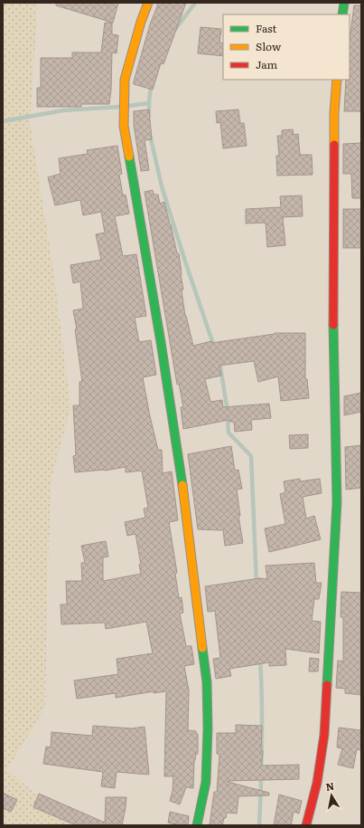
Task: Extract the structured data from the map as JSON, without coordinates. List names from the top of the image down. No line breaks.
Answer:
{"legend":["Fast","Slow","Jam"],"north":"top"}
